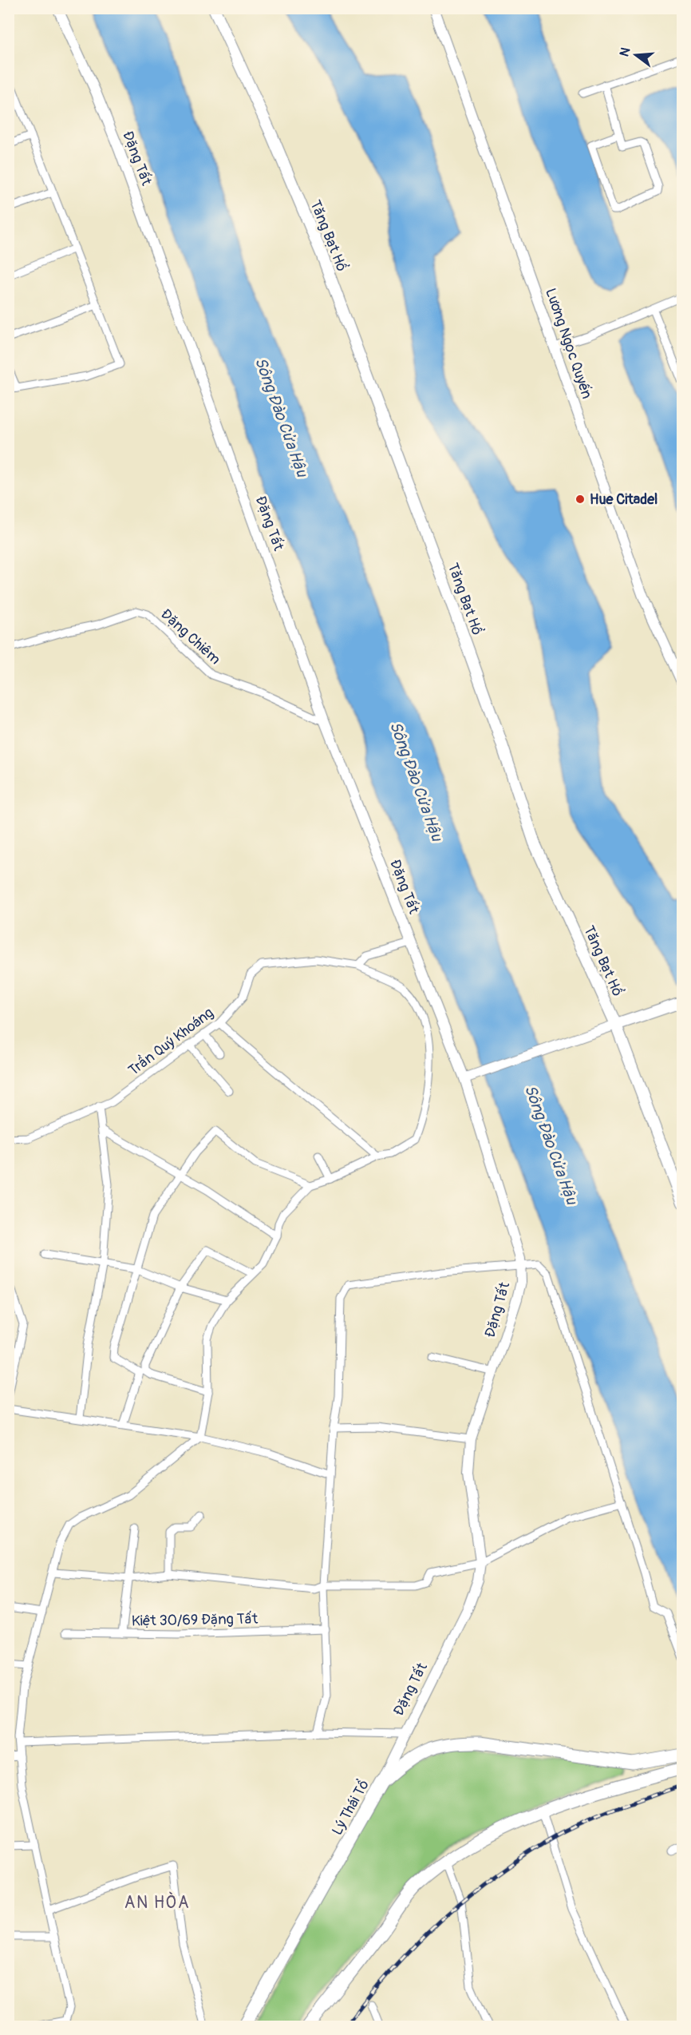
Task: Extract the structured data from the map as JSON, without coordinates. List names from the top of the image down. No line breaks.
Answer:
{"streets":{"main road":["Tăng Bạt Hổ","Lý Thái Tổ"],"street":["Đặng Tất","Lương Ngọc Quyến","Đặng Chiêm","Trần Quý Khoáng","Kiệt 30/69 Đặng Tất"]},"crossings":[["Đặng Tất","Đặng Chiêm"],["Đặng Tất","Lý Thái Tổ"]],"districts":["AN HÒA"],"water":["Sông Đào Cửa Hậu"],"places":["Hue Citadel"],"north":"left"}
